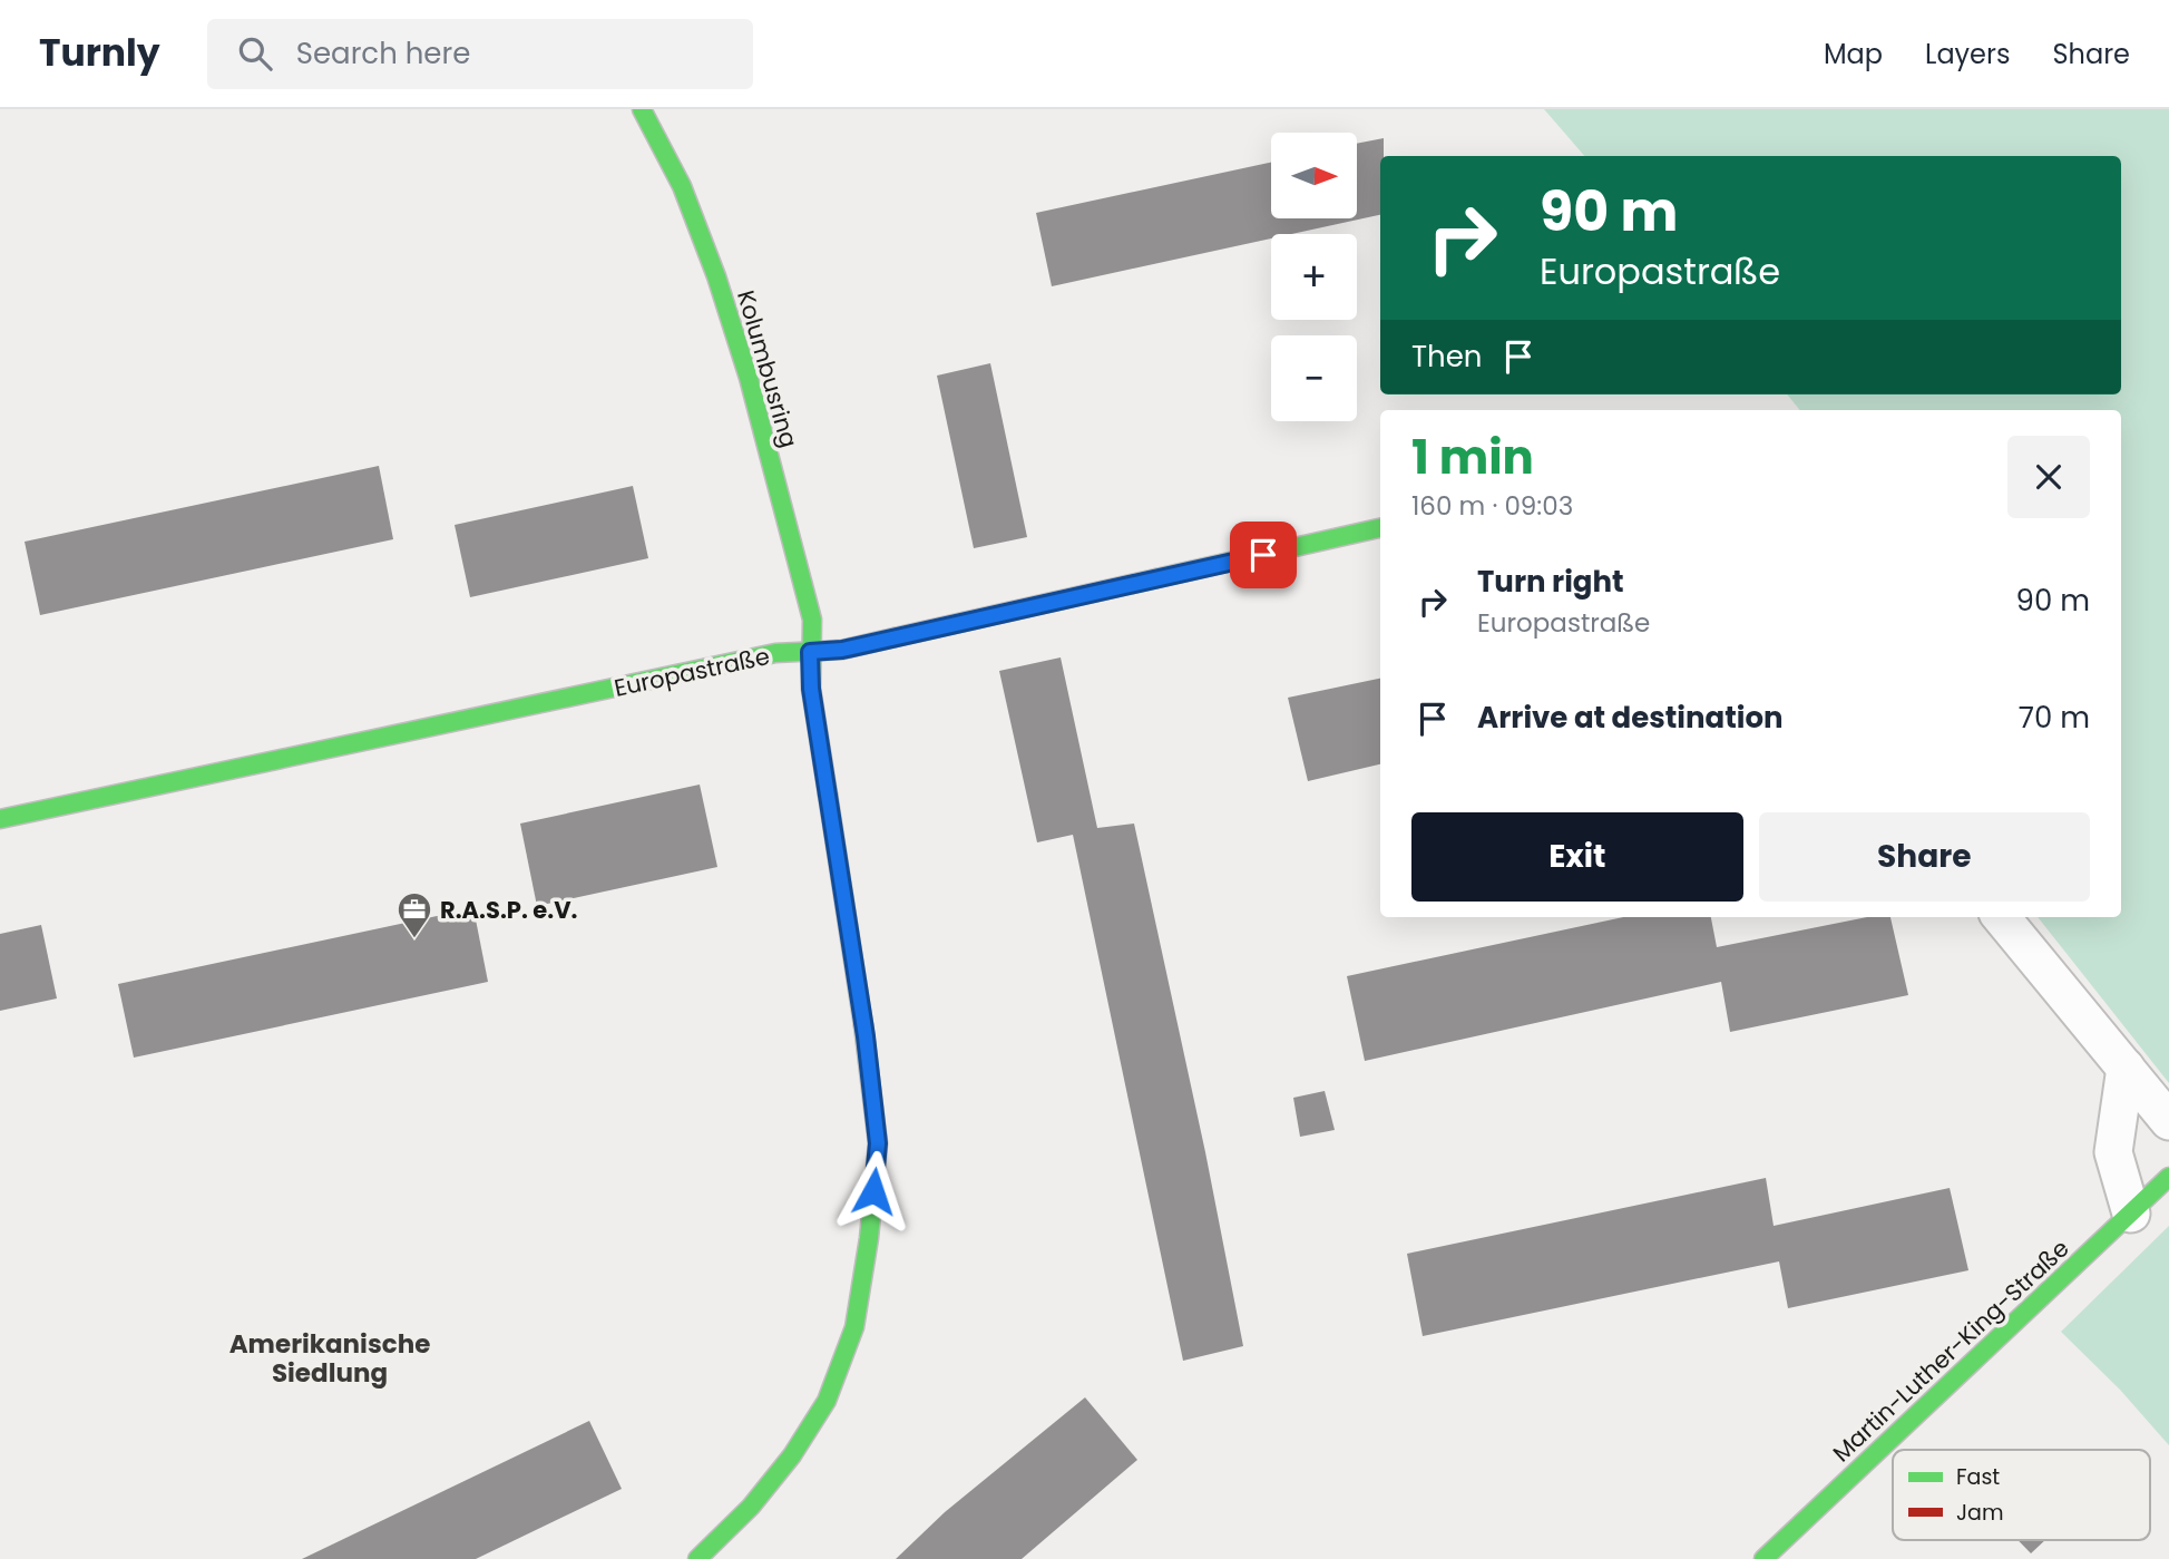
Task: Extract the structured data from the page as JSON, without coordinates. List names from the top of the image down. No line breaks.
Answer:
{"streets":{"street":["Kolumbusring","Europastraße","Martin-Luther-King-Straße"]},"crossings":[["Kolumbusring","Europastraße"]],"districts":["Amerikanische Siedlung"],"places":{"office":["R.A.S.P. e.V."]},"legend":["Fast","Jam"],"north":"right","page":{"header":"Turnly","search":"Search here","nav":["Map","Layers","Share"],"map_buttons":["+","−"],"turn":["90 m","Europastraße"],"then":"Then","heading":["1 min","160 m · 09:03"],"list":[{"name":"Turn right","note":"Europastraße","value":"90 m"},{"name":"Arrive at destination","value":"70 m"}],"buttons":["Exit","Share"]}}
